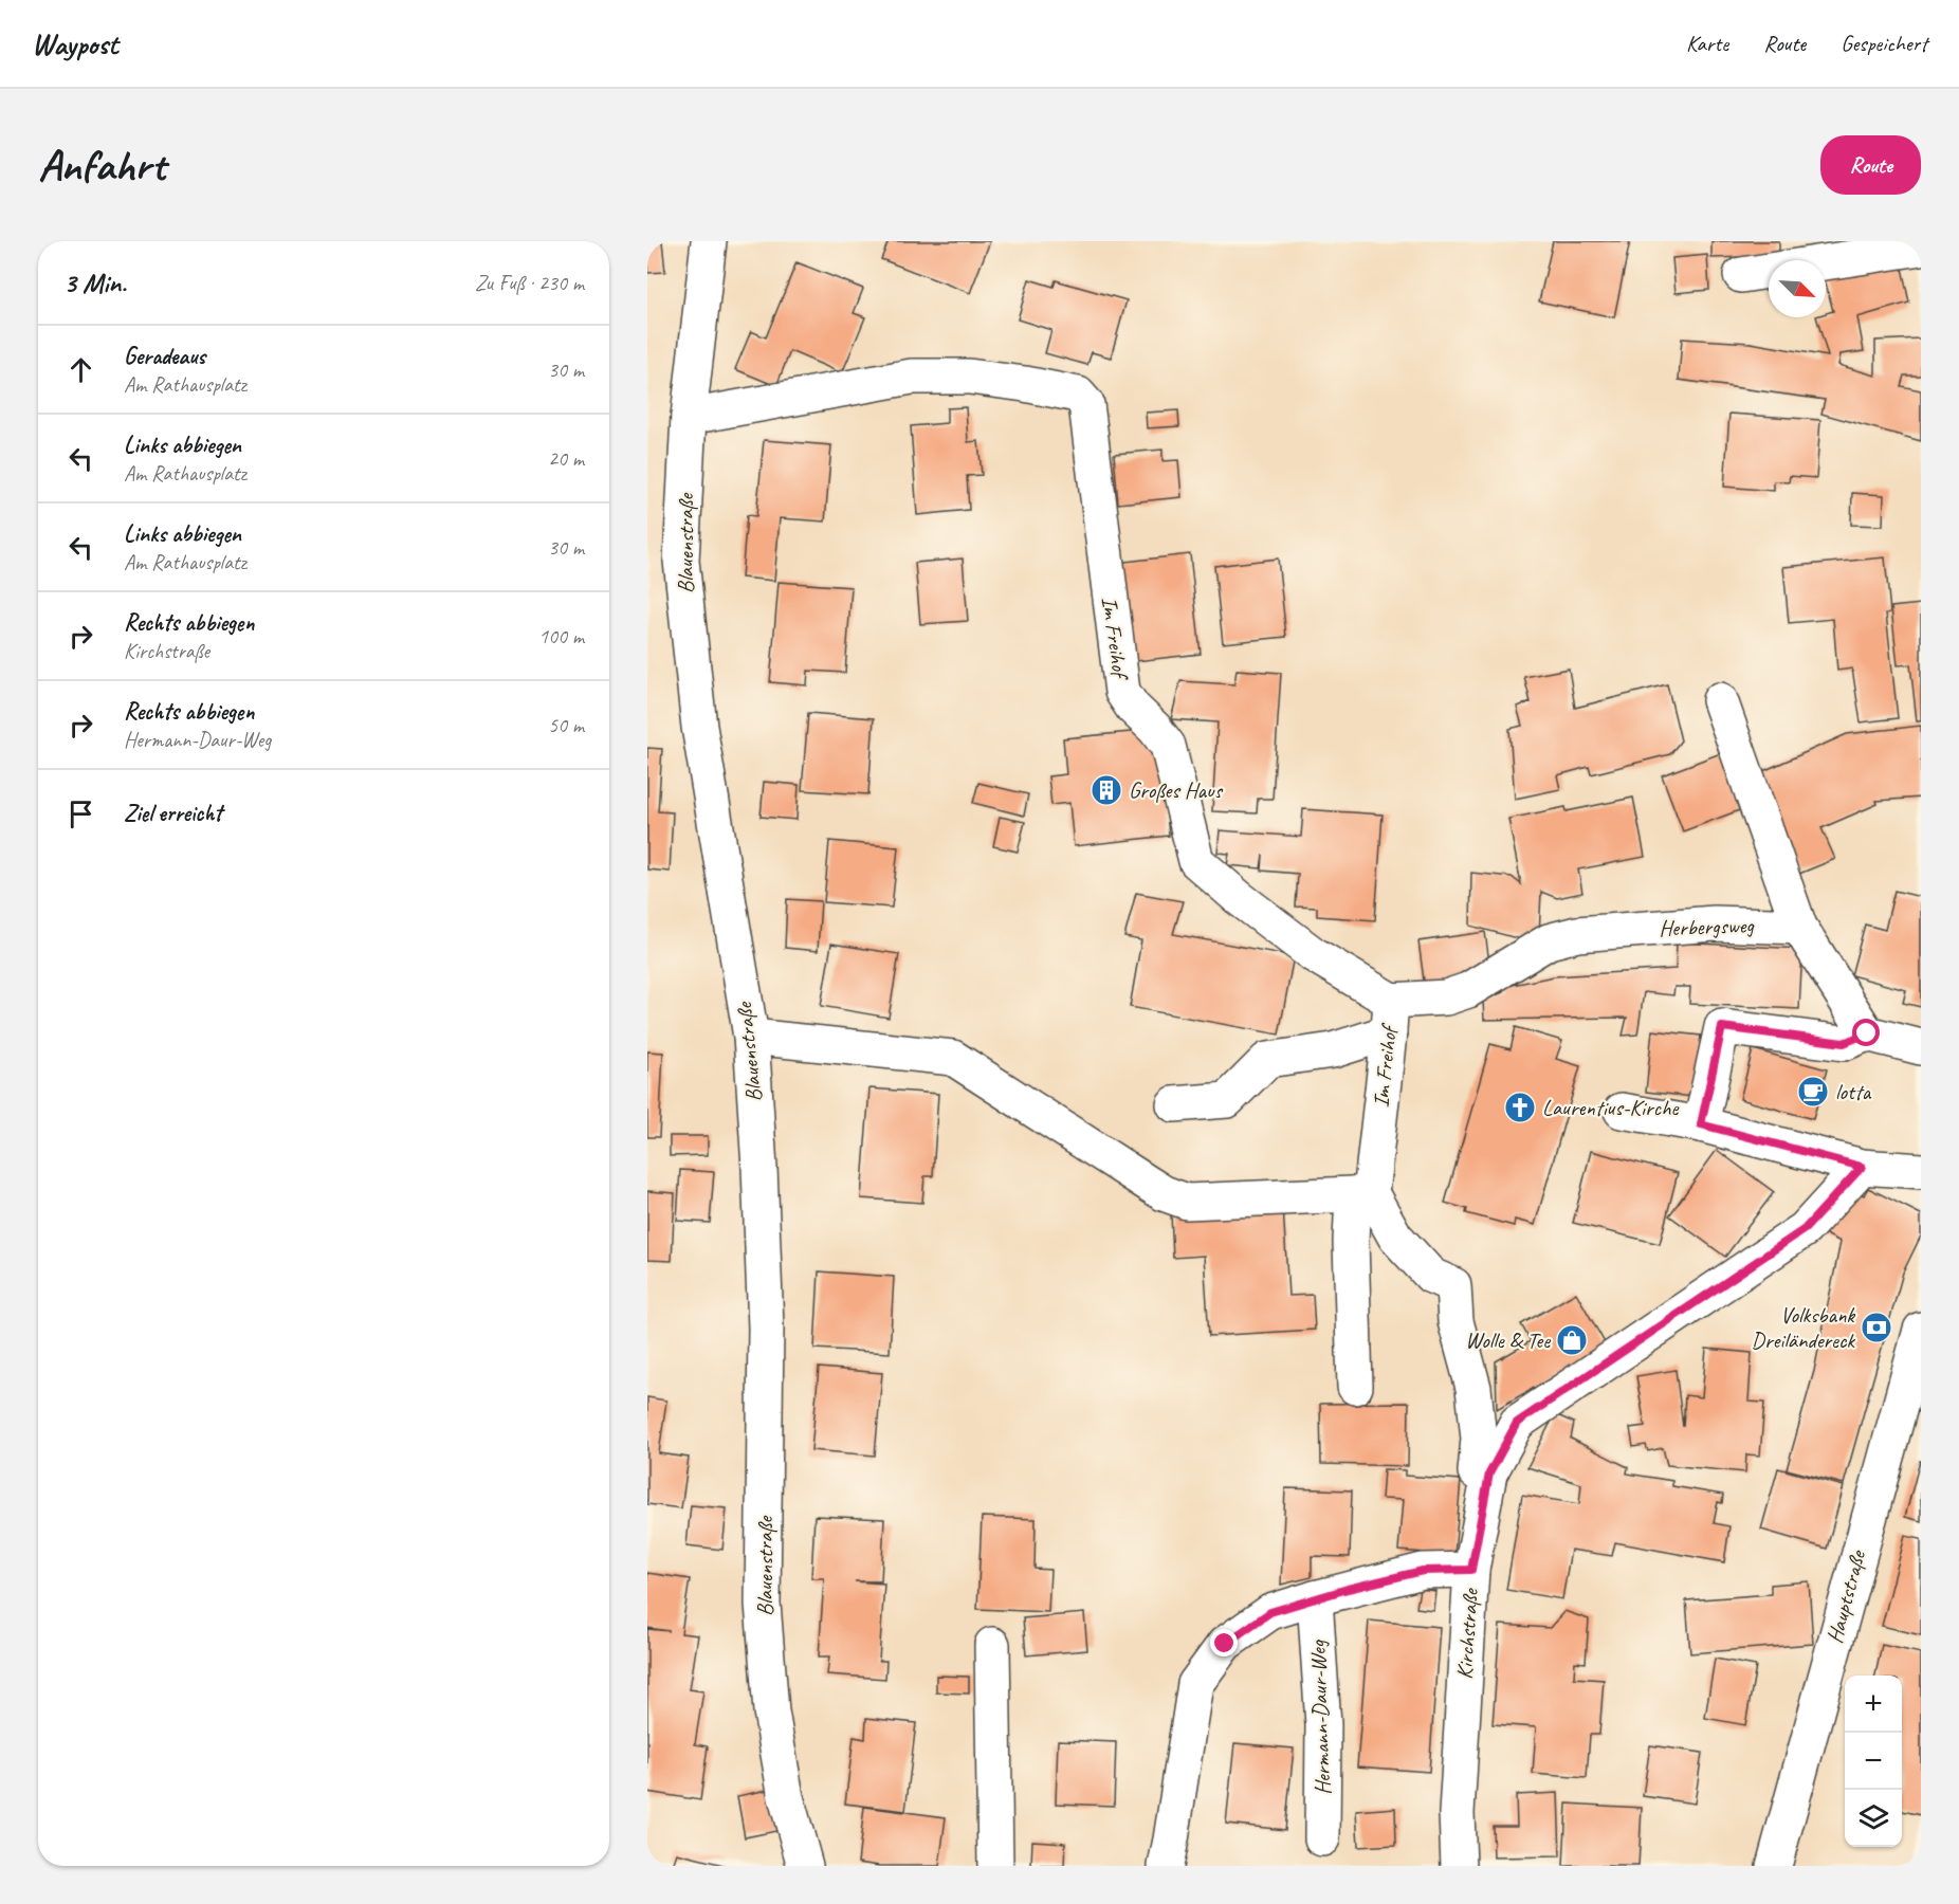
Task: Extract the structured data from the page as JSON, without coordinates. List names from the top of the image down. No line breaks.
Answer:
{"streets":{"street":["Blauenstraße","Im Freihof","Herbergsweg","Hauptstraße","Kirchstraße","Hermann-Daur-Weg"]},"crossings":[["Blauenstraße","Im Freihof"],["Im Freihof","Herbergsweg"]],"places":{"building":["Großes Haus"],"cafe":["lotta"],"church":["Laurentius-Kirche"],"bank":["Volksbank Dreiländereck"],"shop":["Wolle & Tee"]},"north":"bottom right","page":{"header":"Waypost","nav":["Karte","Route","Gespeichert"],"buttons":"Route","title":"Anfahrt","heading":["3 Min.","Zu Fuß · 230 m"],"list":[["Geradeaus","Am Rathausplatz","30 m"],["Links abbiegen","Am Rathausplatz","20 m"],["Links abbiegen","Am Rathausplatz","30 m"],["Rechts abbiegen","Kirchstraße","100 m"],["Rechts abbiegen","Hermann-Daur-Weg","50 m"],"Ziel erreicht"],"map_buttons":["+","−"]}}
